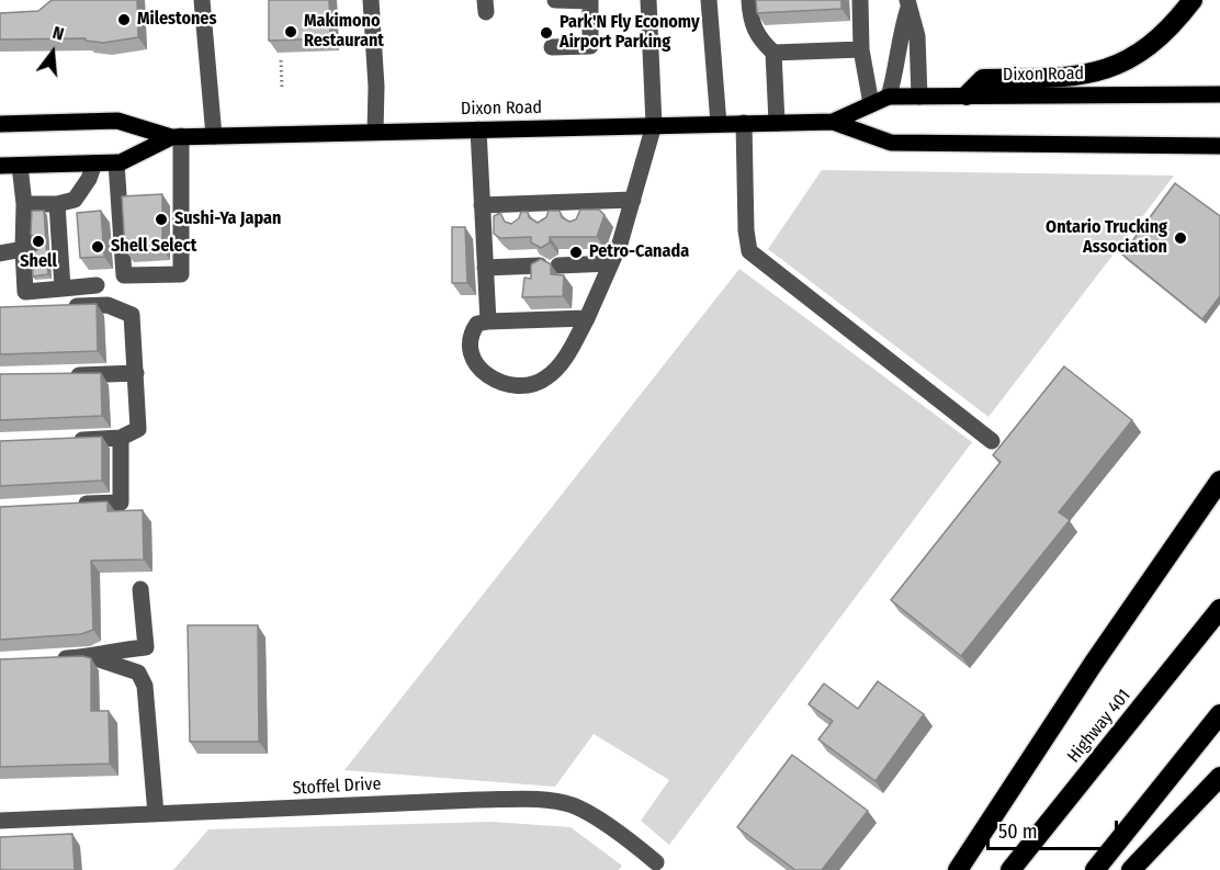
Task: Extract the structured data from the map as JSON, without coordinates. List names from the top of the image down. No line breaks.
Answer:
{"streets":{"highway":["Highway 401"],"main road":["Dixon Road"],"street":["Stoffel Drive"]},"places":["Milestones","Makimono Restaurant","Park'N Fly Economy Airport Parking","Sushi-Ya Japan","Ontario Trucking Association","Shell","Shell Select","Petro-Canada"],"scale_bar":"50 m","north":"top"}
